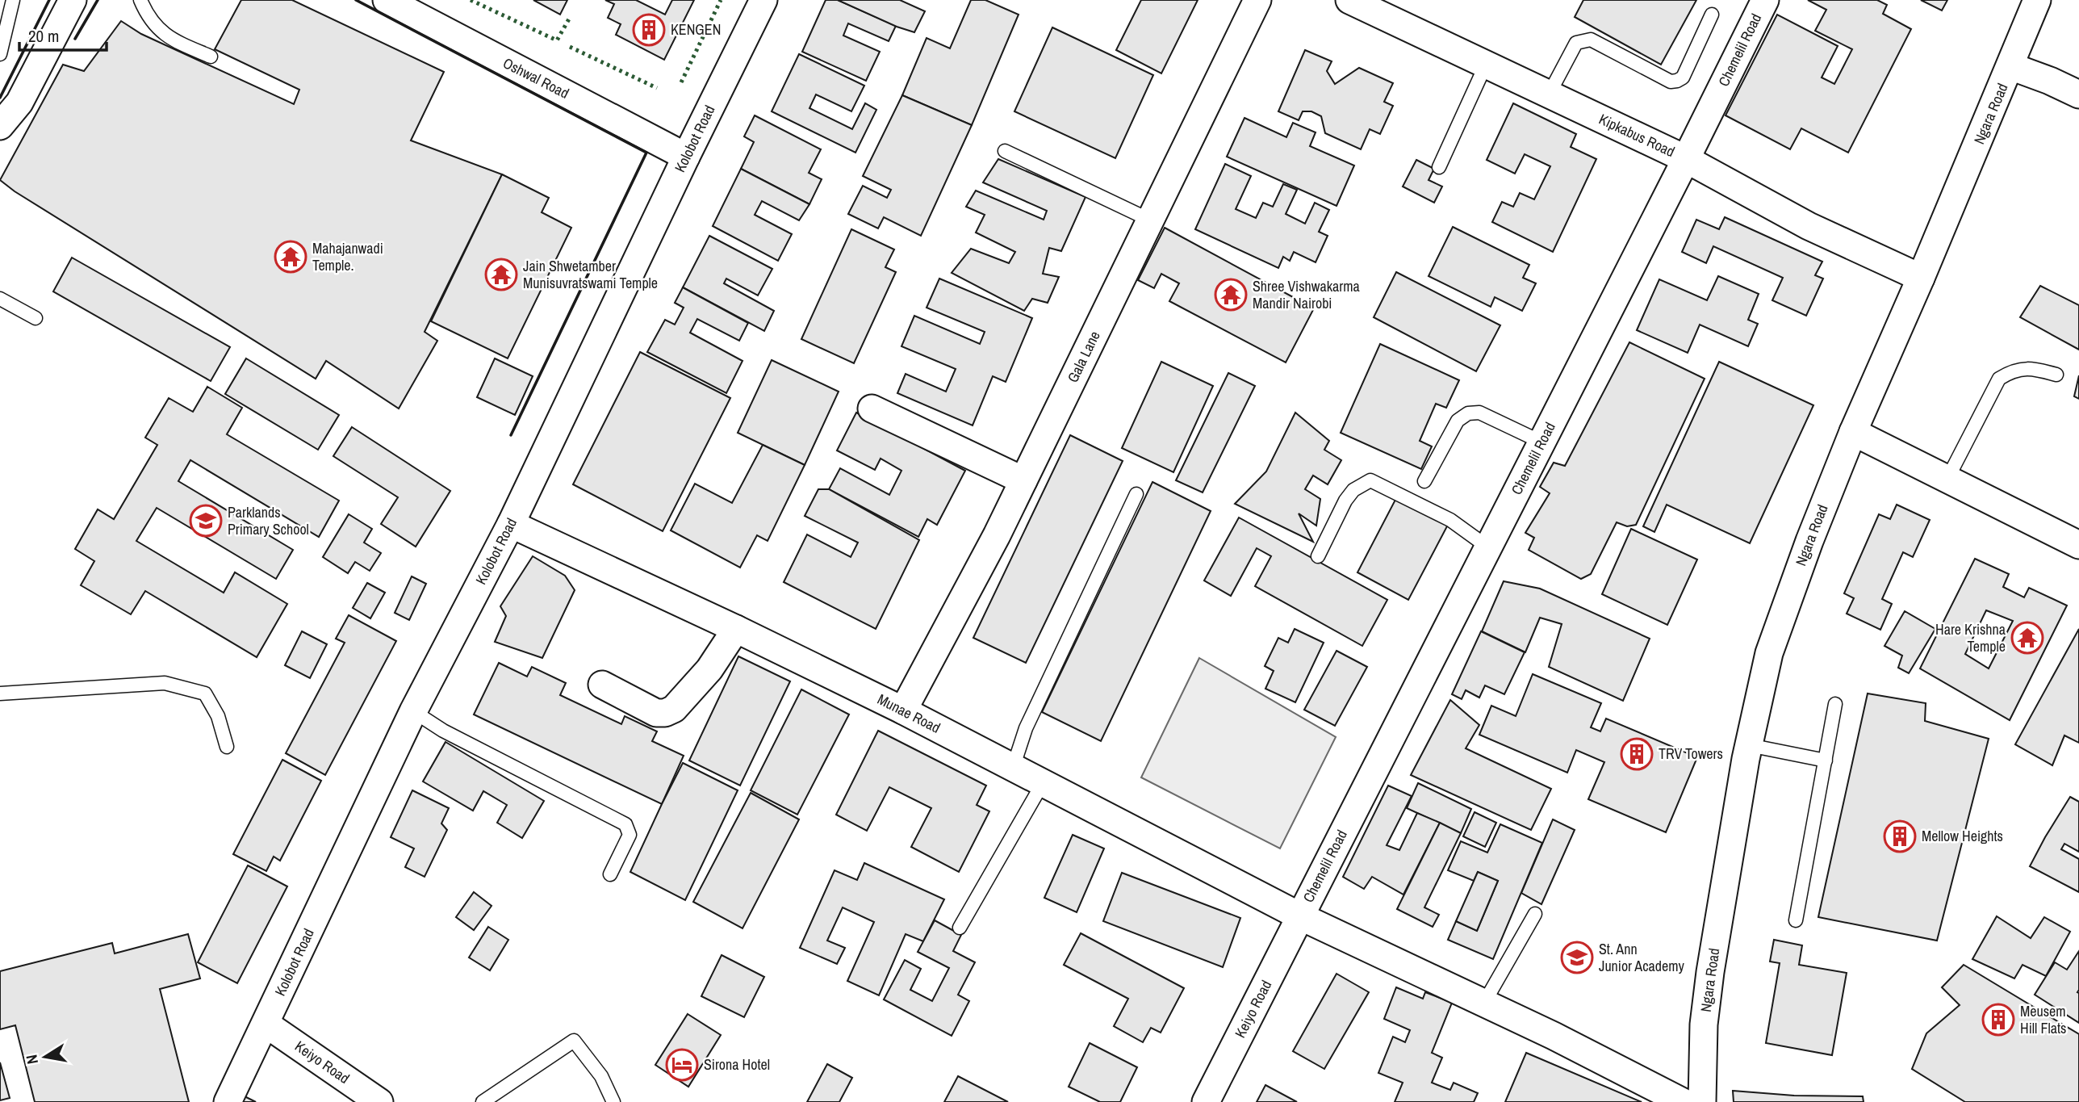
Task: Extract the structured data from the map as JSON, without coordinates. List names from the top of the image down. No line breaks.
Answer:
{"streets":{"street":["Chemelil Road","Oshwal Road","Ngara Road","Kipkabus Road","Kolobot Road","Gala Lane","Munae Road","Keiyo Road"]},"crossings":[["Chemelil Road","Kipkabus Road"],["Chemelil Road","Munae Road"],["Chemelil Road","Keiyo Road"],["Oshwal Road","Kolobot Road"],["Ngara Road","Kipkabus Road"],["Kolobot Road","Munae Road"],["Kolobot Road","Keiyo Road"],["Gala Lane","Munae Road"],["Munae Road","Keiyo Road"]],"places":{"building":["KENGEN","TRV Towers","Mellow Heights","Meusem Hill Flats"],"temple":["Mahajanwadi Temple.","Jain Shwetamber Munisuvratswami Temple","Shree Vishwakarma Mandir Nairobi","Hare Krishna Temple"],"school or university":["Parklands Primary School","St. Ann Junior Academy"],"hotel":["Sirona Hotel"]},"scale_bar":"20 m","north":"left"}
